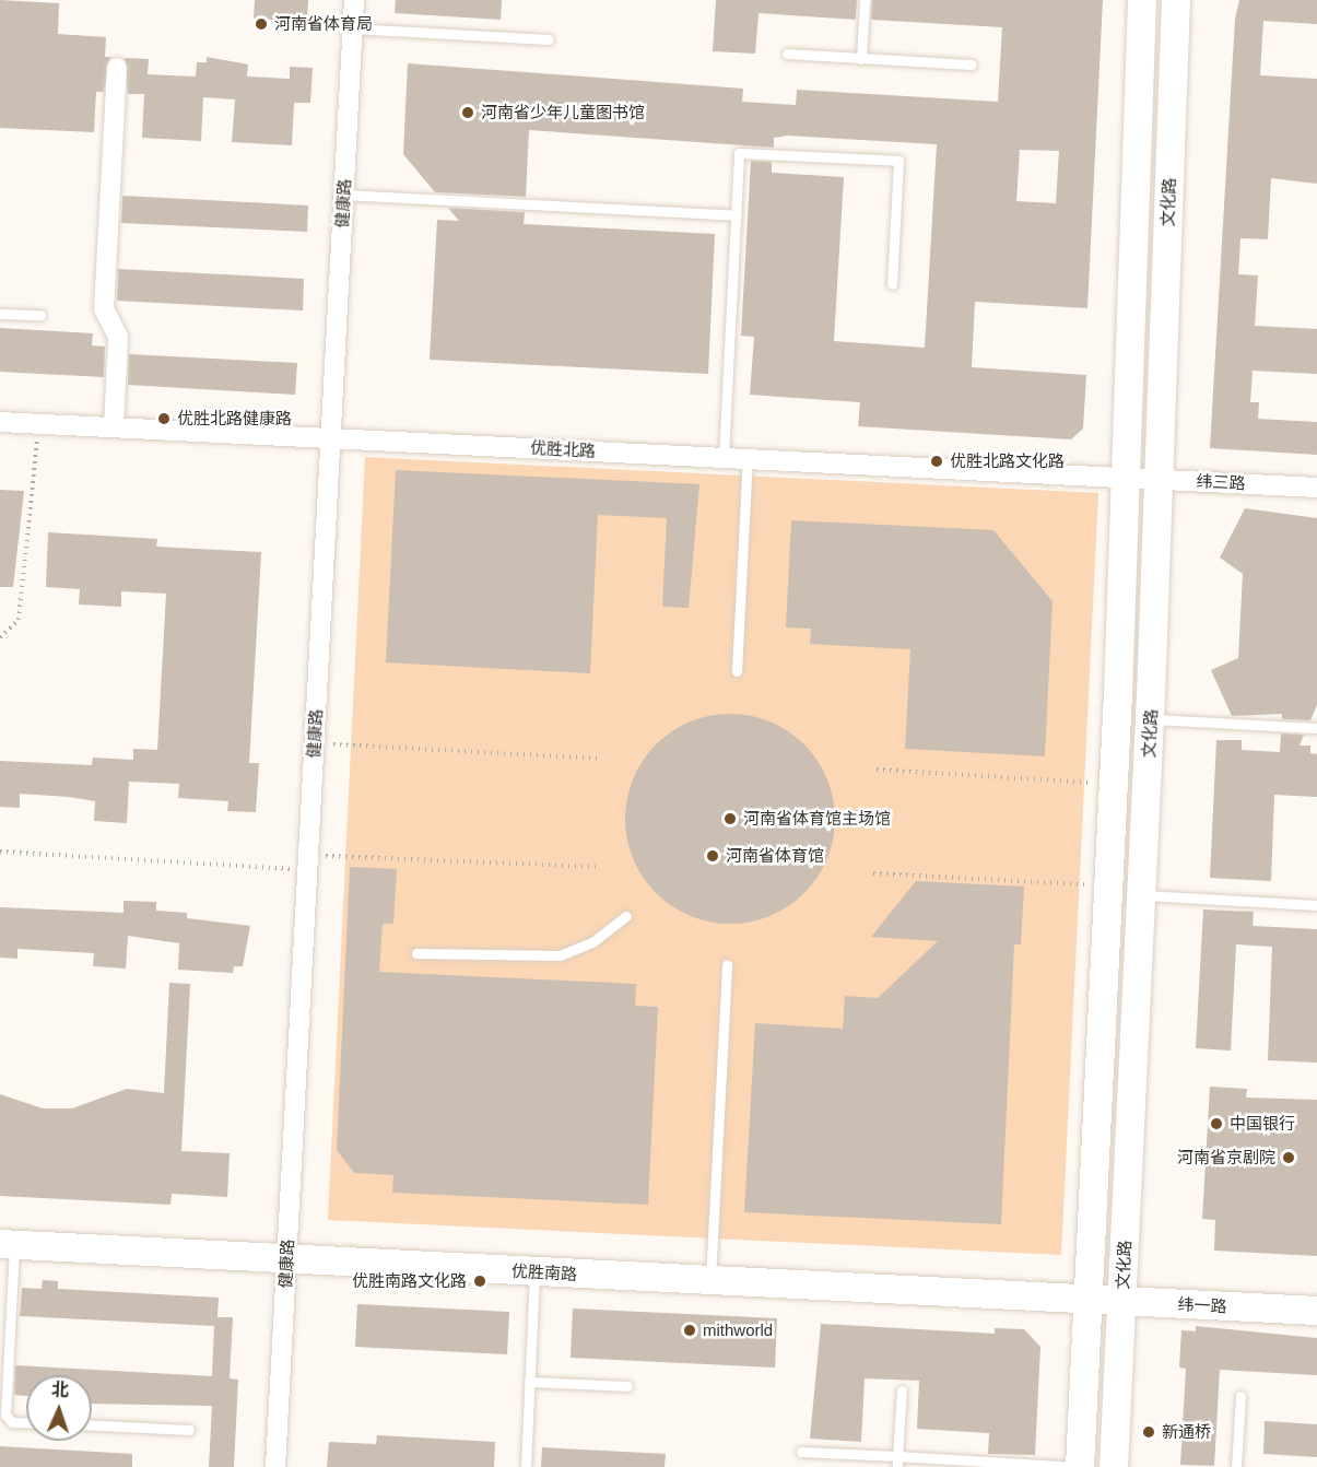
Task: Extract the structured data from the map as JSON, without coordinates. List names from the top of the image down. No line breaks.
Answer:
{"streets":{"main road":["文化路","优胜南路","纬一路"],"street":["健康路","优胜北路","纬三路"]},"crossings":[["文化路","优胜北路"],["文化路","纬三路"],["文化路","优胜南路"],["文化路","纬一路"],["健康路","优胜北路"],["健康路","优胜南路"],["优胜北路","纬三路"],["优胜南路","纬一路"]],"places":["河南省体育局","河南省少年儿童图书馆","优胜北路健康路","优胜北路文化路","河南省体育馆主场馆","河南省体育馆","中国银行","河南省京剧院","优胜南路文化路","mithworld","新通桥"],"north":"top"}
